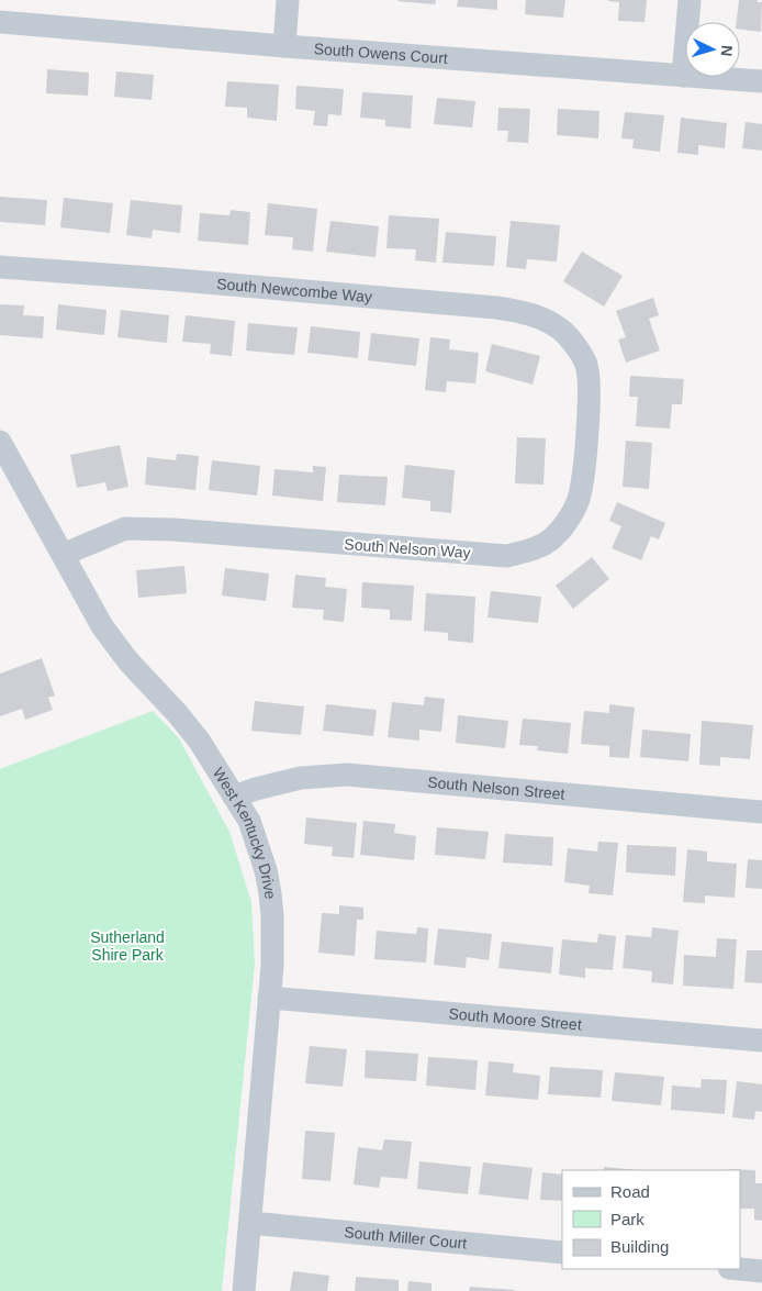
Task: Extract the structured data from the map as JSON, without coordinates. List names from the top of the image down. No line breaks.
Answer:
{"streets":{"street":["South Owens Court","South Newcombe Way","South Nelson Way","South Nelson Street","West Kentucky Drive","South Moore Street","South Miller Court"]},"crossings":[["South Newcombe Way","South Nelson Way"],["South Nelson Way","West Kentucky Drive"],["South Nelson Street","West Kentucky Drive"],["West Kentucky Drive","South Moore Street"],["West Kentucky Drive","South Miller Court"]],"parks":["Sutherland Shire Park"],"legend":["Road","Park","Building"],"north":"right"}
